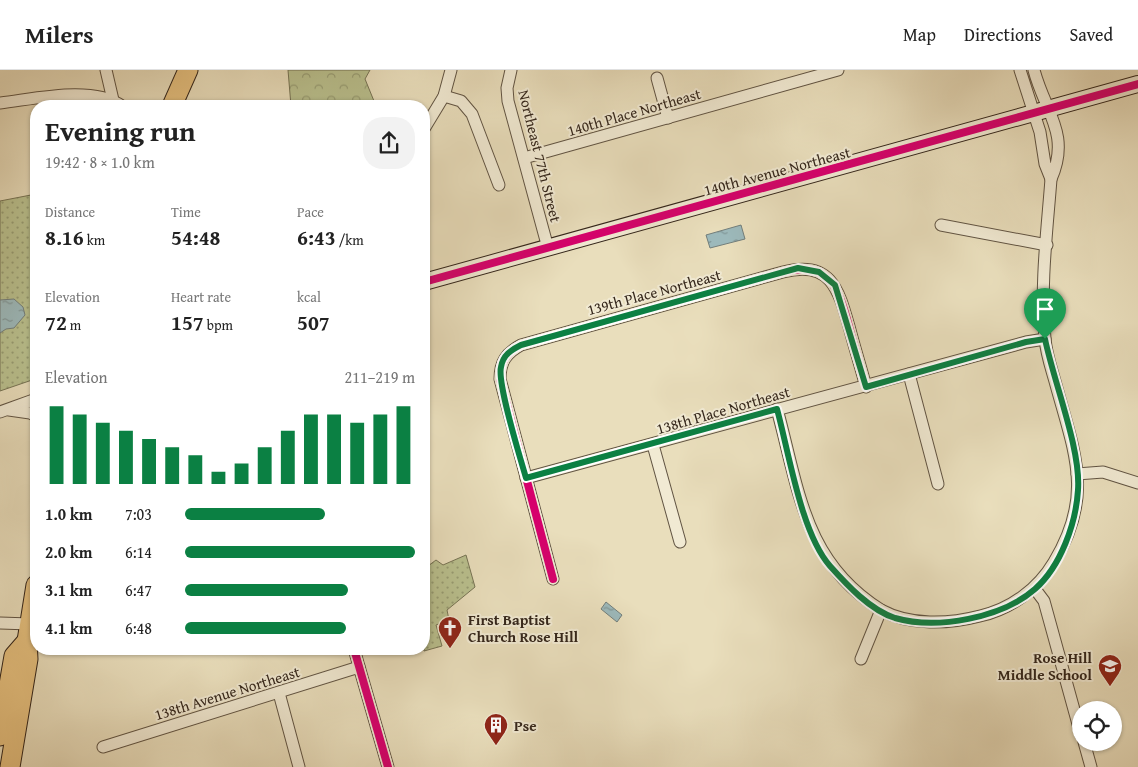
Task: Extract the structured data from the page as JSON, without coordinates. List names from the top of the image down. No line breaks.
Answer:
{"streets":{"main road":["140th Avenue Northeast"],"street":["140th Place Northeast","Northeast 77th Street","139th Place Northeast","138th Place Northeast","138th Avenue Northeast"]},"crossings":[["140th Place Northeast","Northeast 77th Street"],["Northeast 77th Street","140th Avenue Northeast"],["139th Place Northeast","138th Place Northeast"]],"places":{"church":["First Baptist Church Rose Hill"],"school or university":["Rose Hill Middle School"],"building":["Pse"]},"page":{"header":"Milers","nav":["Map","Directions","Saved"],"heading":["Evening run","19:42 · 8 × 1.0 km"],"stats":[["Distance","8.16 km"],["Time","54:48"],["Pace","6:43 /km"],["Elevation","72 m"],["Heart rate","157 bpm"],["kcal","507"]],"chart":["Elevation","211–219 m"],"list":[{"name":"1.0 km","note":"7:03"},{"name":"2.0 km","note":"6:14"},{"name":"3.1 km","note":"6:47"},{"name":"4.1 km","note":"6:48"}]}}
